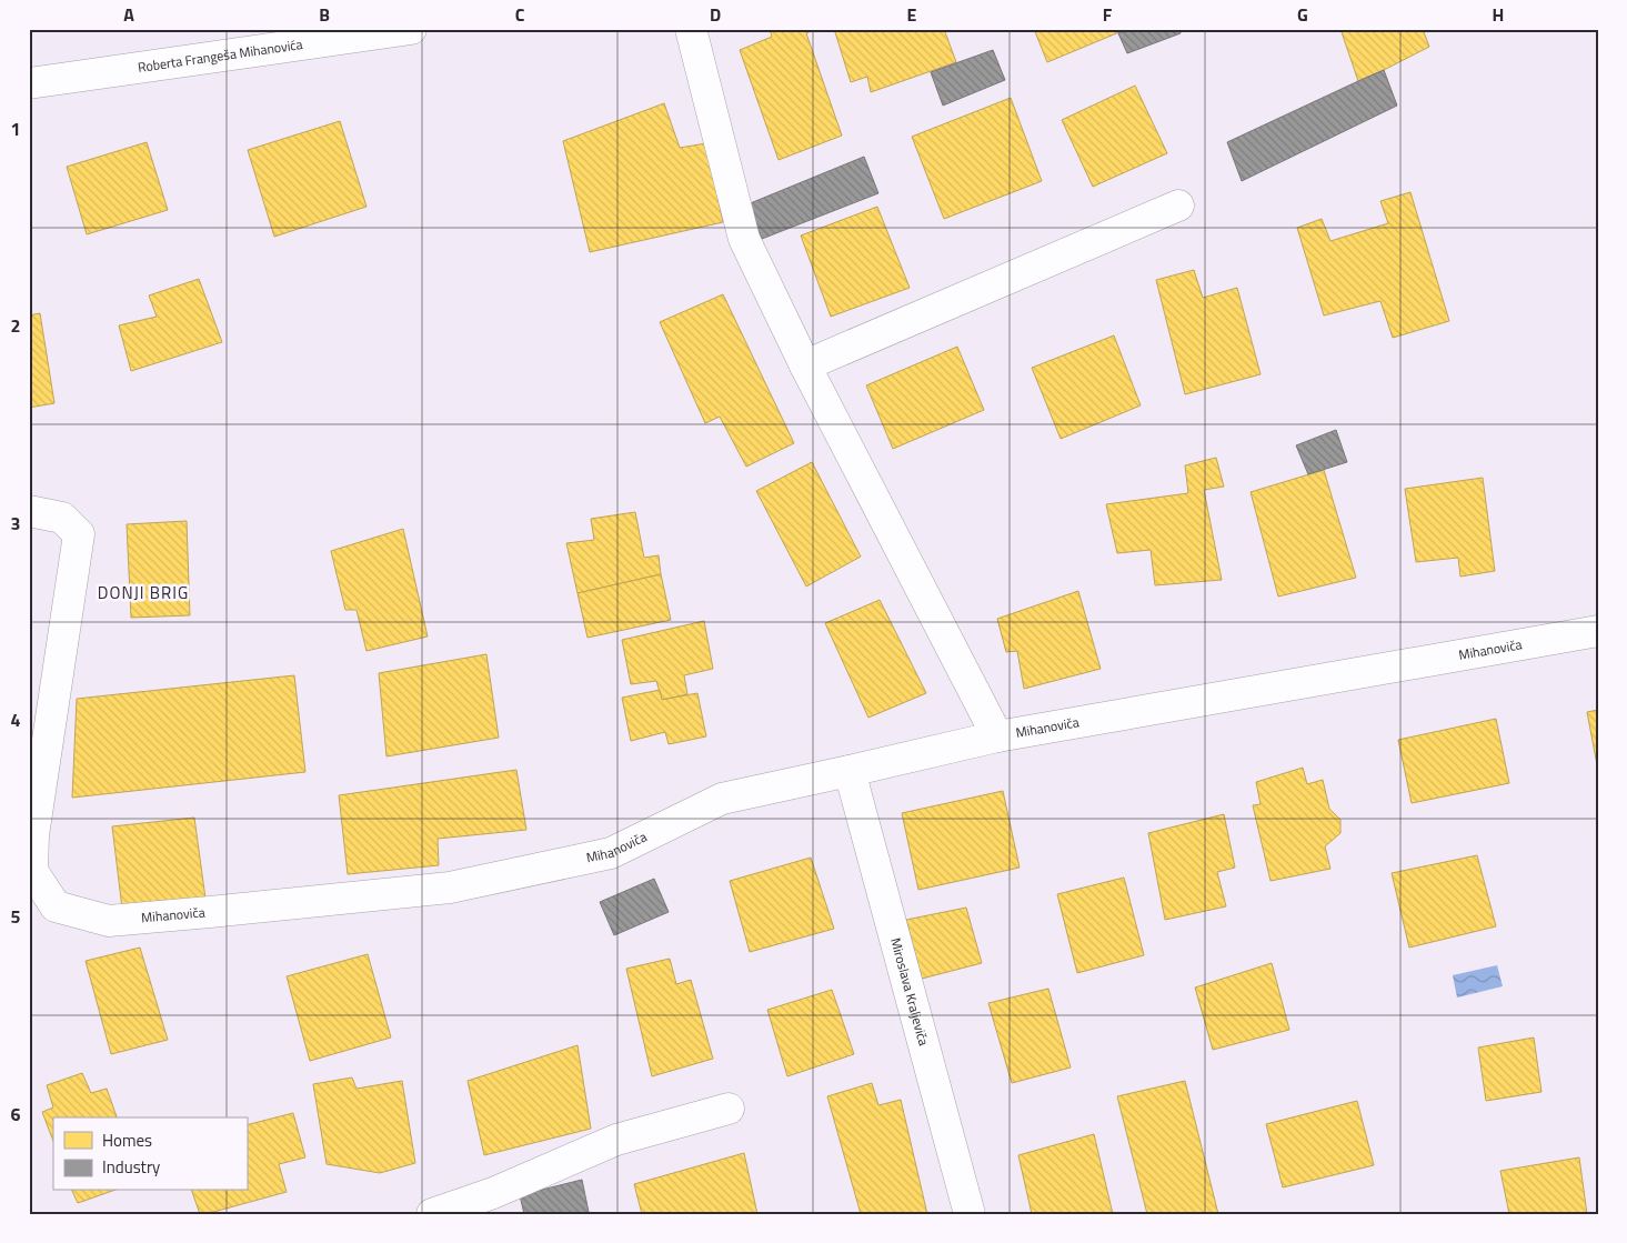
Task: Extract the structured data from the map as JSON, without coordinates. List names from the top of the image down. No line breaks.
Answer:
{"streets":{"street":["Roberta Frangeša Mihanovića","Mihanoviča","Miroslava Kraljeviča"]},"crossings":[["Mihanoviča","Miroslava Kraljeviča"]],"districts":["DONJI BRIG"],"legend":["Homes","Industry"],"grid":{"columns":["A","B","C","D","E","F","G","H"],"rows":["1","2","3","4","5","6"]}}
